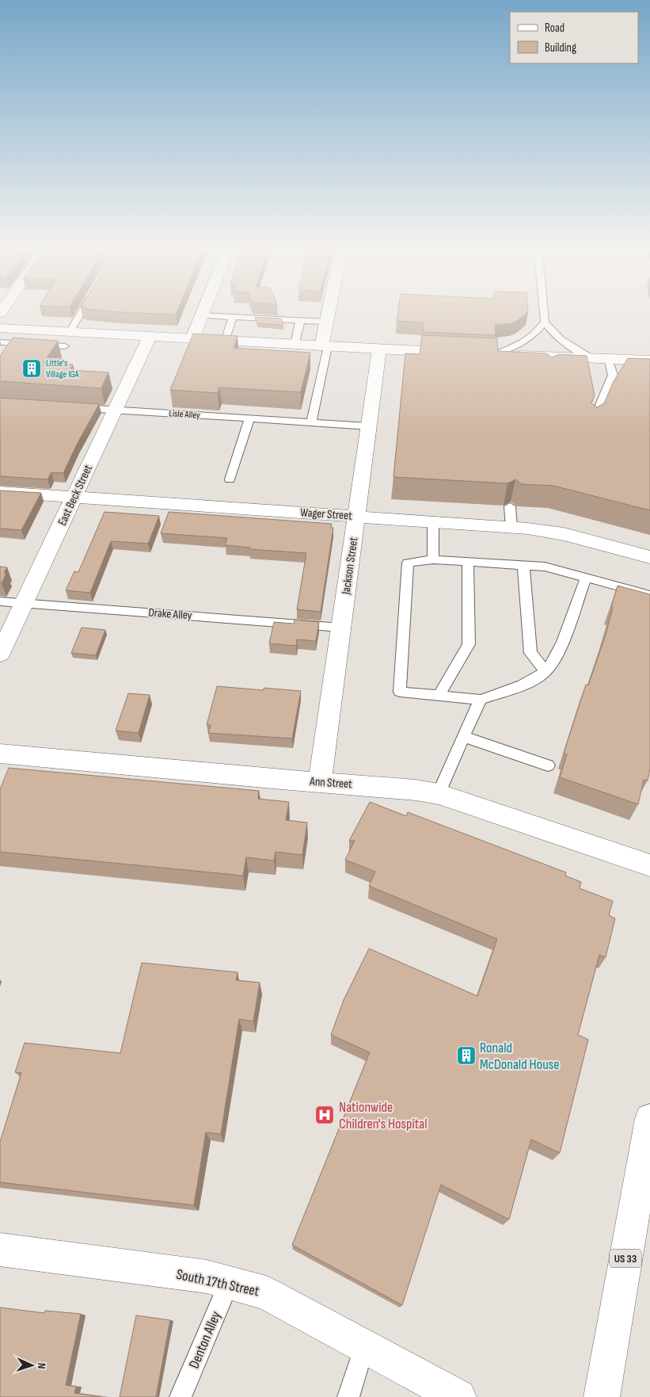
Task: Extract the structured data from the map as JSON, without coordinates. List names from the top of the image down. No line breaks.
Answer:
{"streets":{"street":["East Beck Street","Wager Street","Jackson Street","Ann Street","US 33","South 17th Street"],"lane":["Lisle Alley","Drake Alley","Denton Alley"]},"crossings":[["Lisle Alley","East Beck Street"],["Lisle Alley","Jackson Street"],["East Beck Street","Wager Street"],["East Beck Street","Drake Alley"],["Wager Street","Jackson Street"],["Jackson Street","Drake Alley"],["Jackson Street","Ann Street"],["South 17th Street","Denton Alley"]],"places":{"building":["Little's Village IGA","Ronald McDonald House"],"hospital":["Nationwide Children's Hospital"]},"legend":["Road","Building"],"north":"right"}
